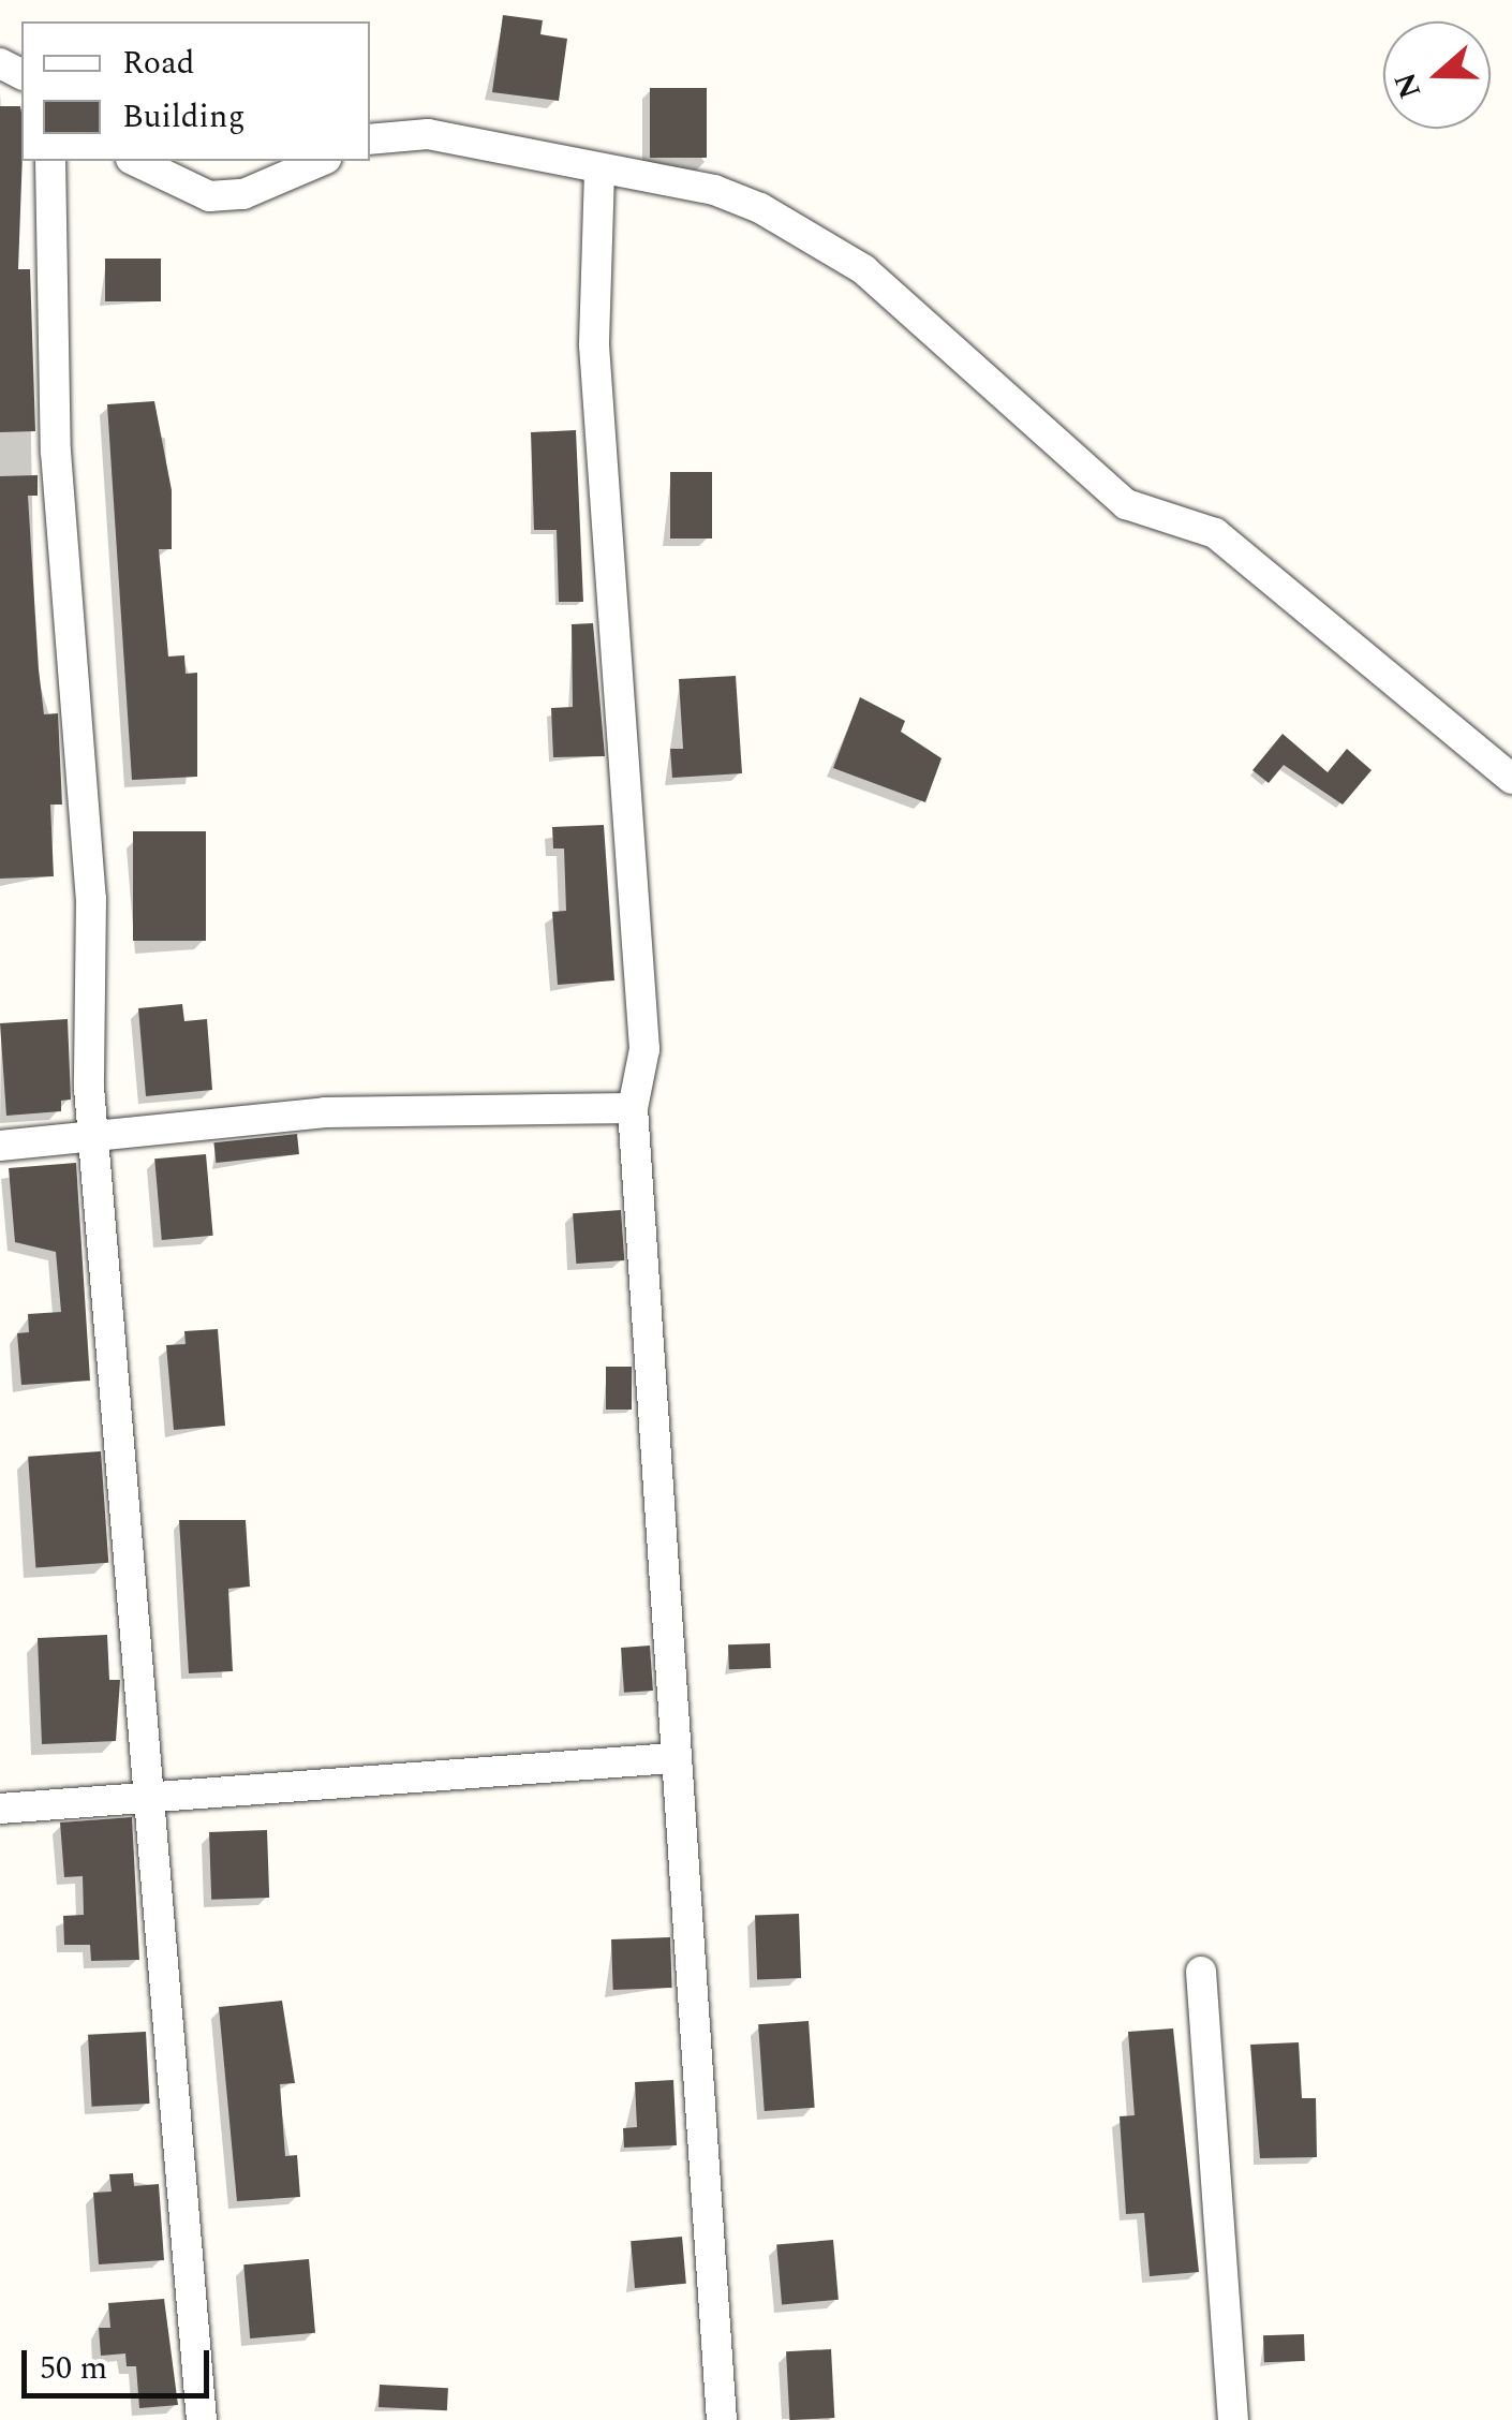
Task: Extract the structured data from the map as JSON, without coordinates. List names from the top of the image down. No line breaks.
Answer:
{"legend":["Road","Building"],"scale_bar":"50 m","north":"left"}
